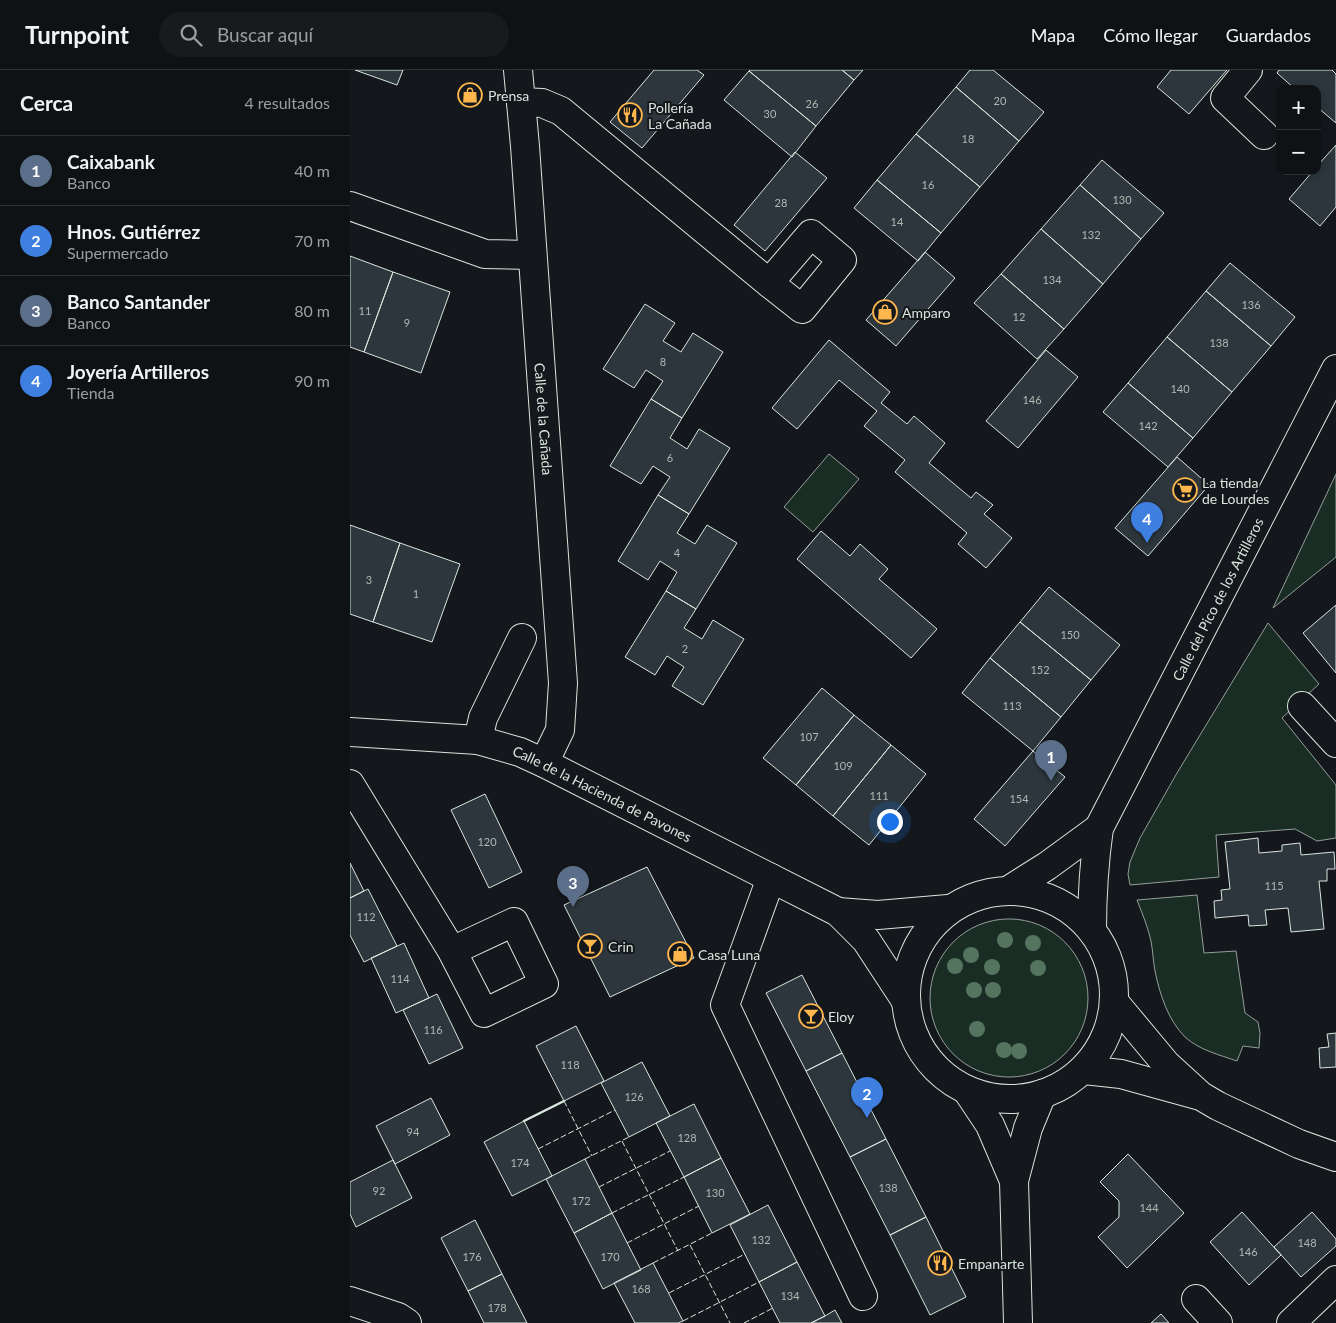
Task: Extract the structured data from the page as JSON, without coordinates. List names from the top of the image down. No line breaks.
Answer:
{"streets":{"street":["Calle de la Cañada","Calle del Pico de los Artilleros","Calle de la Hacienda de Pavones"]},"crossings":[["Calle de la Cañada","Calle de la Hacienda de Pavones"]],"places":{"shop":["Prensa","Amparo","Casa Luna"],"restaurant":["Pollería La Cañada","Empanarte"],"supermarket":["La tienda de Lourdes"],"bar":["Crin","Eloy"]},"house_numbers":["20","26","30","18","16","130","28","14","132","134","136","11","12","9","138","8","140","146","142","6","4","3","1","150","2","152","113","107","109","111","154","120","115","112","114","116","118","126","94","128","174","138","92","130","172","144","132","148","146","176","170","168","134","178"],"page":{"header":"Turnpoint","search":"Buscar aquí","nav":["Mapa","Cómo llegar","Guardados"],"heading":["Cerca","4 resultados"],"map_buttons":["+","−"],"list":[{"mark":"1","name":"Caixabank","note":"Banco","value":"40 m"},{"mark":"2","name":"Hnos. Gutiérrez","note":"Supermercado","value":"70 m"},{"mark":"3","name":"Banco Santander","note":"Banco","value":"80 m"},{"mark":"4","name":"Joyería Artilleros","note":"Tienda","value":"90 m"}],"pins":["4","1","3","2"]}}
